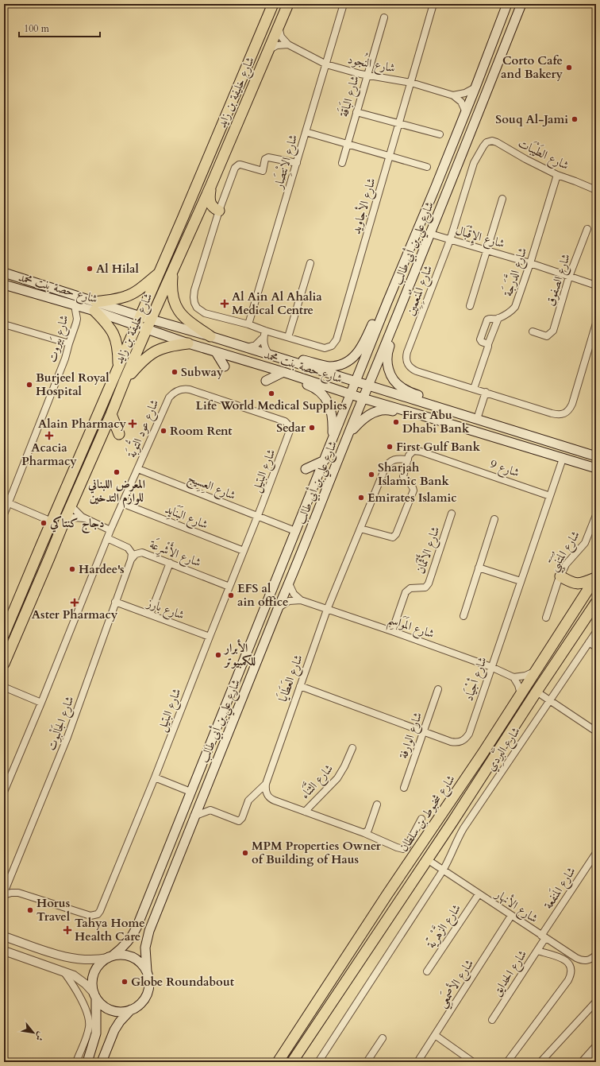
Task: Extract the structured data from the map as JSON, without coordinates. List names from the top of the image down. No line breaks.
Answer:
{"streets":{"main road":["شارع خليفة بن زايد","شارع علي بن أبي طالب","شارع حصة بنت محمد","شارع شخبوط بن سلطان"],"street":["شارع النُجود","شارع البَاقَة","شارع الطَيْبَات","شارع الانْتِصَار","شارع الأجاويد","شارع الإِقْبَال","شارع الدَّرَجَة","شارع الصفوق","شارع المُنْعِمِين","شارع بَيروت","شارع عود التُّوبَة","شارع 9","شارع البتيل","شارع العِسِيج","شارع البَنَايِد","شارع الأَثْمَان","شارع المُتَنَبِّي","شارع الأَشْرِعَة","شارع بارز","شارع المَوَاسِم","شارع العَطَايَا","شارع أجْيَاد","شارع الجَالْبوت","شارع الوارفة","شارع البَرْدِي","شارع الثَّنَاء","شارع المَنفعة","شارع الأنهار","شارع الزَّهْريّة","شارع الحدايق","شارع الأصمَعِي"]},"crossings":[["شارع النُجود","شارع خليفة بن زايد"],["شارع النُجود","شارع البَاقَة"],["شارع النُجود","شارع الانْتِصَار"],["شارع النُجود","شارع الأجاويد"],["شارع خليفة بن زايد","شارع حصة بنت محمد"],["شارع الطَيْبَات","شارع الدَّرَجَة"],["شارع الطَيْبَات","شارع المُنْعِمِين"],["شارع الانْتِصَار","شارع الأجاويد"],["شارع الإِقْبَال","شارع علي بن أبي طالب"],["شارع الإِقْبَال","شارع الدَّرَجَة"],["شارع الإِقْبَال","شارع الصفوق"],["شارع الإِقْبَال","شارع المُنْعِمِين"],["شارع علي بن أبي طالب","شارع حصة بنت محمد"],["شارع علي بن أبي طالب","شارع العِسِيج"],["شارع حصة بنت محمد","شارع بَيروت"],["شارع حصة بنت محمد","شارع أجْيَاد"],["شارع عود التُّوبَة","شارع البتيل"],["شارع عود التُّوبَة","شارع العِسِيج"],["شارع عود التُّوبَة","شارع البَنَايِد"],["شارع عود التُّوبَة","شارع الأَشْرِعَة"],["شارع 9","شارع العَطَايَا"],["شارع 9","شارع أجْيَاد"],["شارع البتيل","شارع العِسِيج"],["شارع البتيل","شارع البَنَايِد"],["شارع البتيل","شارع الأَشْرِعَة"],["شارع البتيل","شارع بارز"],["شارع الأَثْمَان","شارع المَوَاسِم"],["شارع الأَشْرِعَة","شارع الجَالْبوت"],["شارع بارز","شارع الجَالْبوت"],["شارع المَوَاسِم","شارع العَطَايَا"],["شارع المَوَاسِم","شارع أجْيَاد"],["شارع العَطَايَا","شارع أجْيَاد"],["شارع أجْيَاد","شارع الوارفة"],["شارع البَرْدِي","شارع الأنهار"],["شارع المَنفعة","شارع الأنهار"],["شارع المَنفعة","شارع الحدايق"],["شارع الأنهار","شارع الزَّهْريّة"],["شارع الأنهار","شارع الحدايق"],["شارع الأنهار","شارع الأصمَعِي"]],"places":{"other":["Corto Cafe and Bakery","Souq Al-Jami","Al Hilal","Subway","Burjeel Royal Hospital","Life World Medical Supplies","First Abu Dhabi Bank","Sedar","Room Rent","First Gulf Bank","المعرض اللبناني للوازم التدخين","Sharjah Islamic Bank","Emirates Islamic","دجاج كنتاكي","Hardee's","EFS al ain office","الأبرار للكمبيوتر","MPM Properties Owner of Building of Haus","Horus Travel","Globe Roundabout"],"health":["Al Ain Al Ahalia Medical Centre","Alain Pharmacy","Acacia Pharmacy","Aster Pharmacy","Tahya Home Health Care"]},"scale_bar":"100 m","north":"bottom right"}
